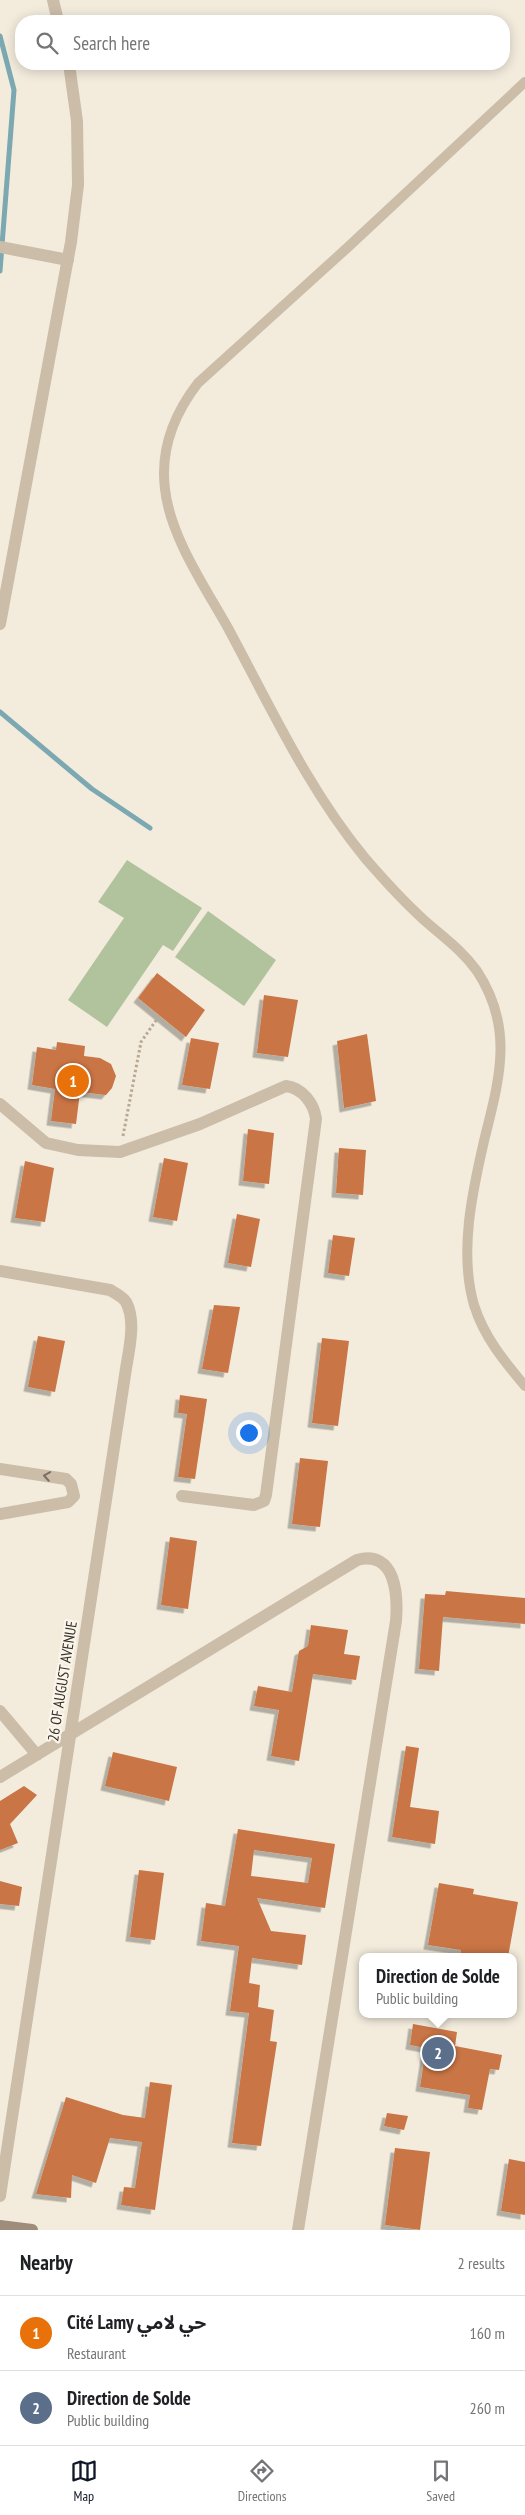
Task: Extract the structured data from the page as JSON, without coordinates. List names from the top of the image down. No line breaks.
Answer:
{"streets":{"street":["26 OF AUGUST AVENUE"]},"page":{"search":"Search here","pins":["1","2"],"popup":["Direction de Solde","Public building"],"heading":["Nearby","2 results"],"list":[{"mark":"1","name":"Cité Lamy حي لامي","note":"Restaurant","value":"160 m"},{"mark":"2","name":"Direction de Solde","note":"Public building","value":"260 m"}],"nav":["Map","Directions","Saved"]}}
